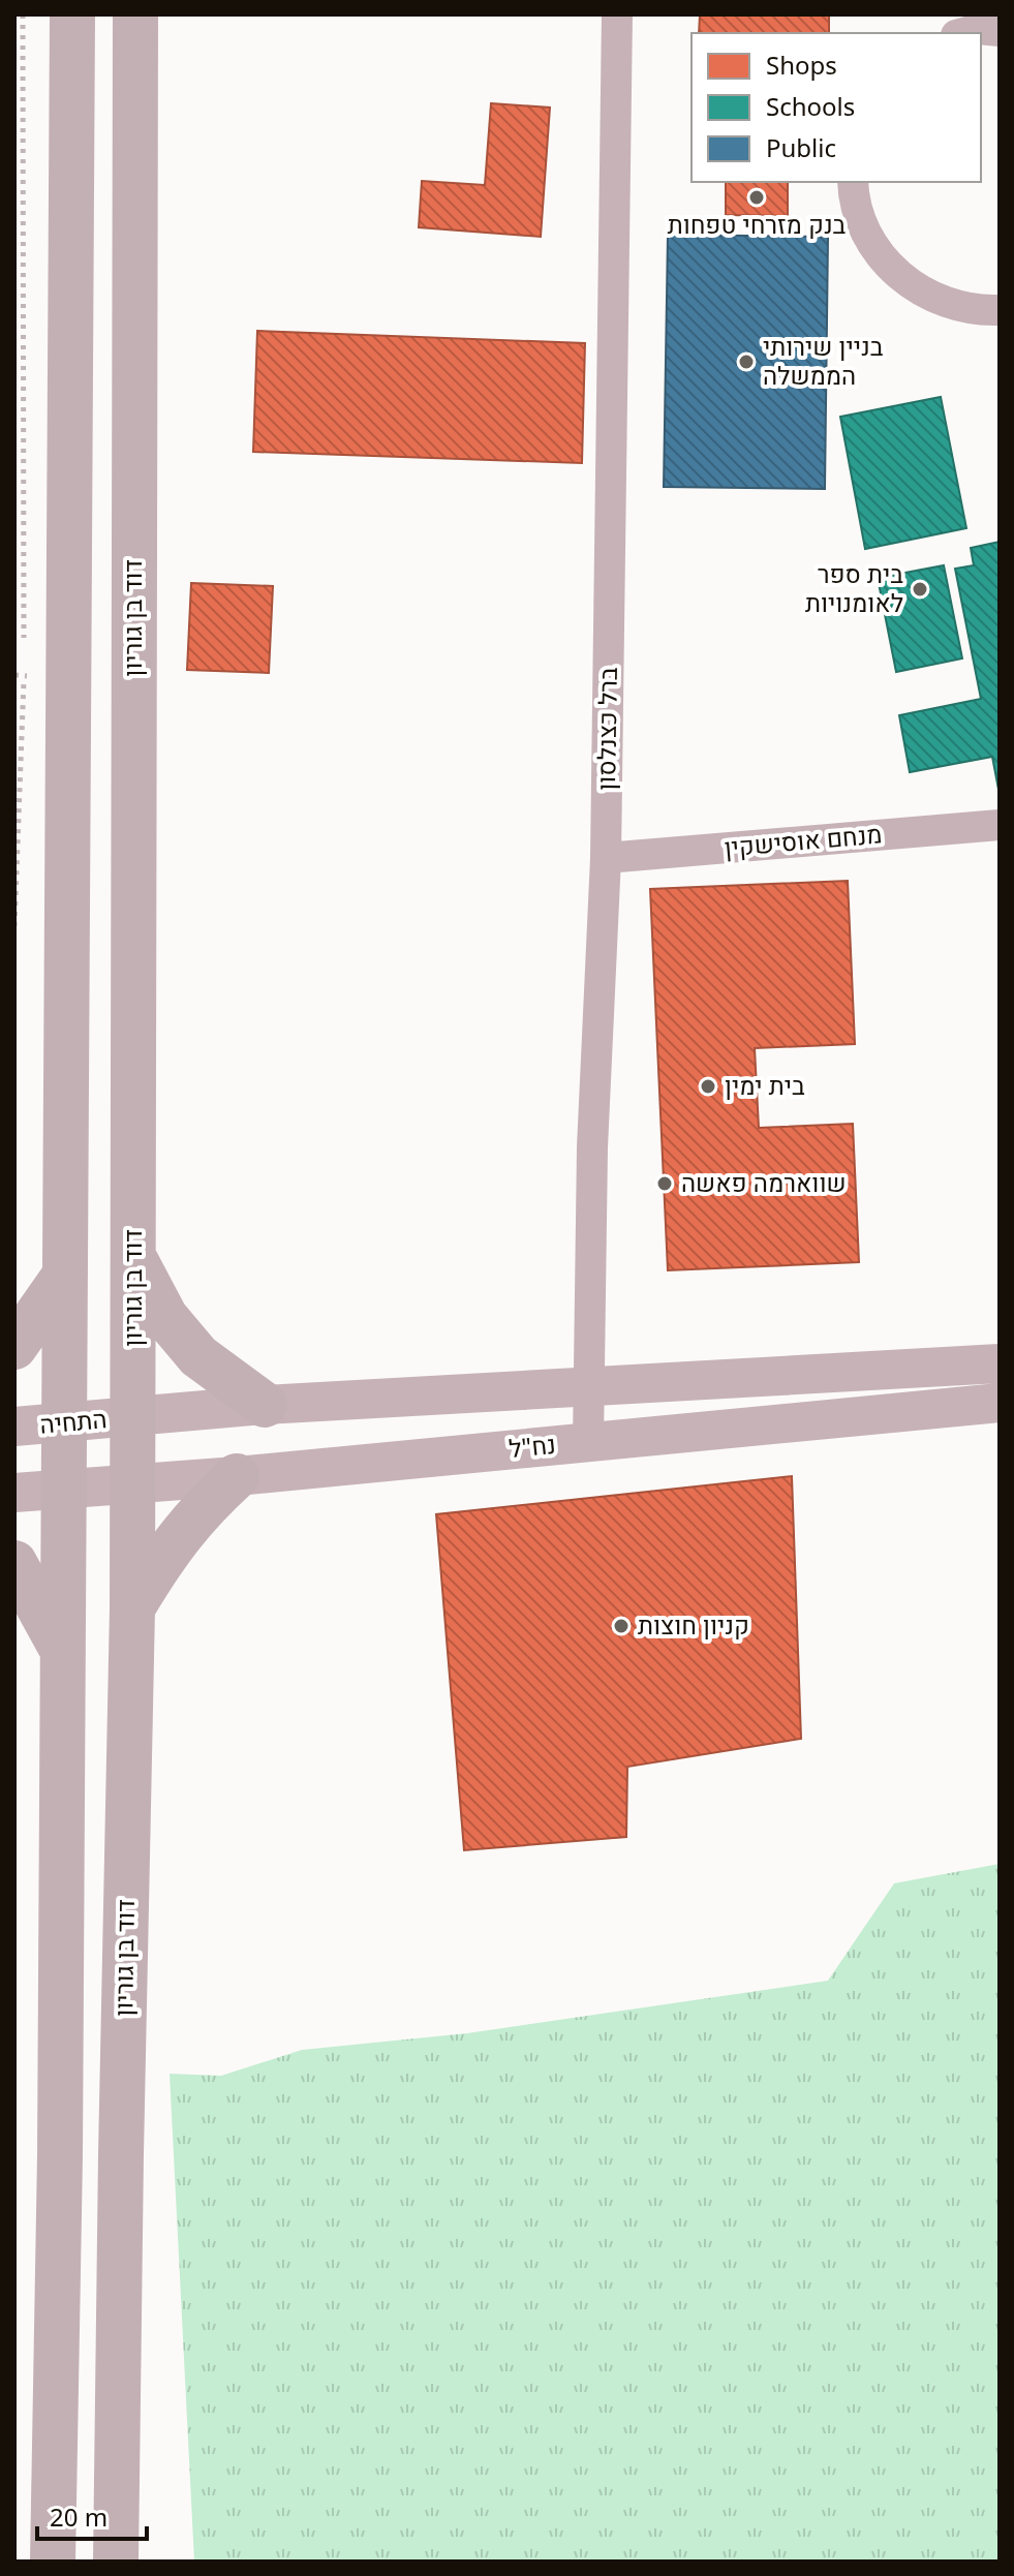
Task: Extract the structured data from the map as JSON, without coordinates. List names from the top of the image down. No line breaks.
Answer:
{"streets":{"main road":["דוד בן גוריון"],"street":["ברל כצנלסון","מנחם אוסישקין","התחיה","נח\"ל"]},"crossings":[["דוד בן גוריון","התחיה"],["דוד בן גוריון","נח\"ל"],["ברל כצנלסון","מנחם אוסישקין"],["ברל כצנלסון","נח\"ל"]],"places":["בנק מזרחי טפחות","בניין שירותי הממשלה","בית ספר לאומנויות","בית ימין","שווארמה פאשה","קניון חוצות"],"legend":["Shops","Schools","Public"],"scale_bar":"20 m"}
